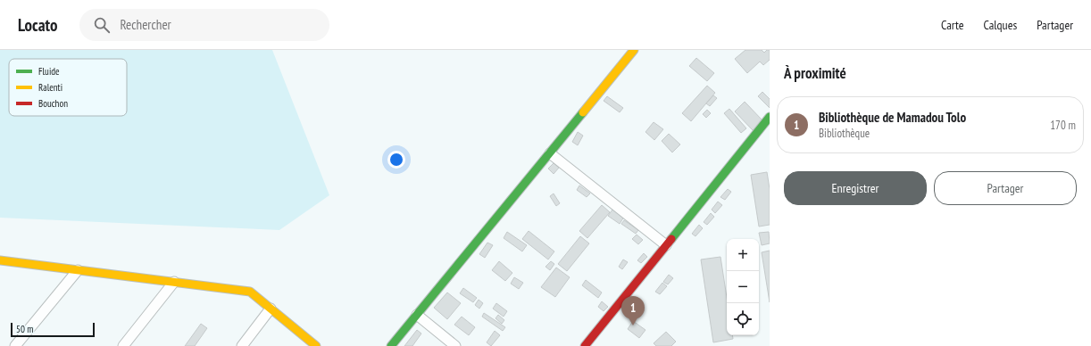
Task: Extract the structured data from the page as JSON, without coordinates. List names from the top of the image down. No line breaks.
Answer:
{"legend":["Fluide","Ralenti","Bouchon"],"scale_bar":"50 m","page":{"header":"Locato","search":"Rechercher","nav":["Carte","Calques","Partager"],"heading":"À proximité","list":[{"mark":"1","name":"Bibliothèque de Mamadou Tolo","note":"Bibliothèque","value":"170 m"}],"buttons":["Enregistrer","Partager"],"map_buttons":["+","−"],"pins":"1","scale":"50 m"}}
